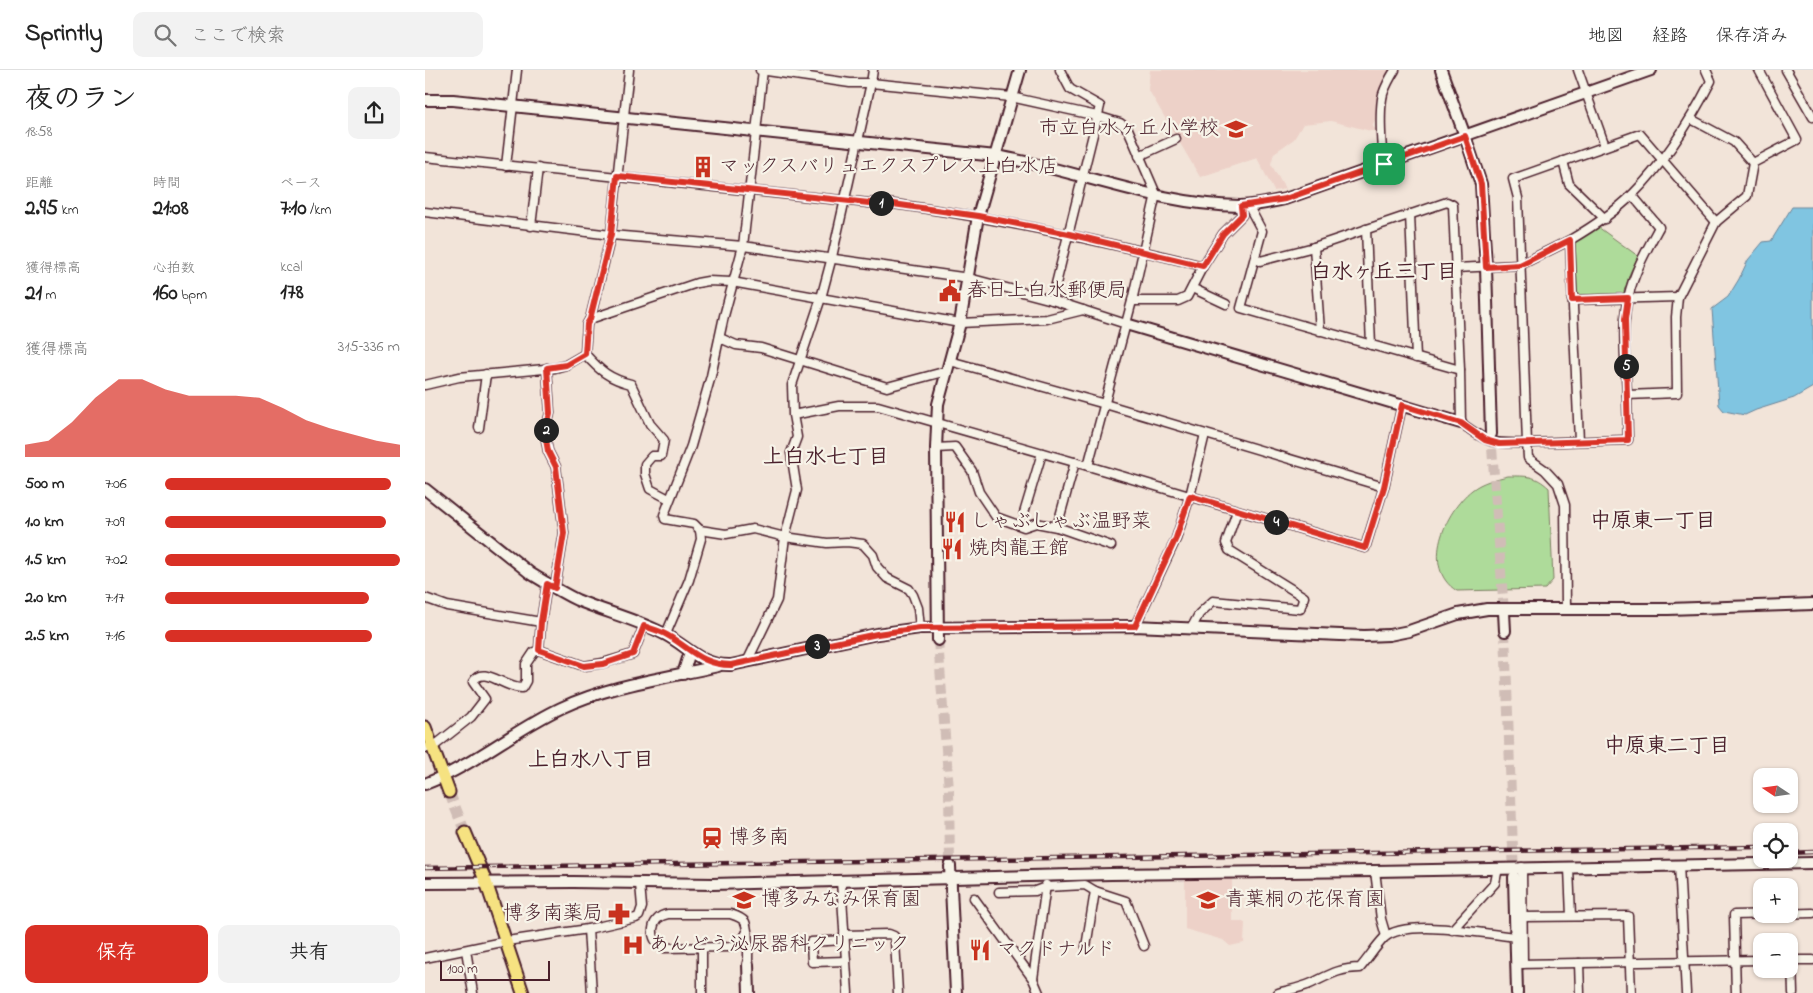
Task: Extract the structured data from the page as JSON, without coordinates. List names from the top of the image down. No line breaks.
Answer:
{"districts":["白水ヶ丘三丁目","上白水七丁目","中原東一丁目","中原東二丁目","上白水八丁目"],"places":{"school or university":["市立白水ヶ丘小学校","博多みなみ保育園","青葉桐の花保育園"],"building":["マックスバリュエクスプレス上白水店"],"public building":["春日上白水郵便局"],"restaurant":["しゃぶしゃぶ温野菜","焼肉龍王館","マクドナルド"],"station":["博多南"],"pharmacy":["博多南薬局"],"hospital":["あんどう泌尿器科クリニック"]},"scale_bar":"100 m","north":"left","page":{"header":"Sprintly","search":"ここで検索","nav":["地図","経路","保存済み"],"heading":["夜のラン","18:58"],"stats":[["距離","2.95 km"],["時間","21:08"],["ペース","7:10 /km"],["獲得標高","21 m"],["心拍数","160 bpm"],["kcal","178"]],"pins":["1","5","2","4","3"],"chart":["獲得標高","315–336 m"],"list":[{"name":"500 m","note":"7:06"},{"name":"1.0 km","note":"7:09"},{"name":"1.5 km","note":"7:02"},{"name":"2.0 km","note":"7:17"},{"name":"2.5 km","note":"7:16"}],"map_buttons":["+","−"],"buttons":["保存","共有"],"scale":"100 m"}}
